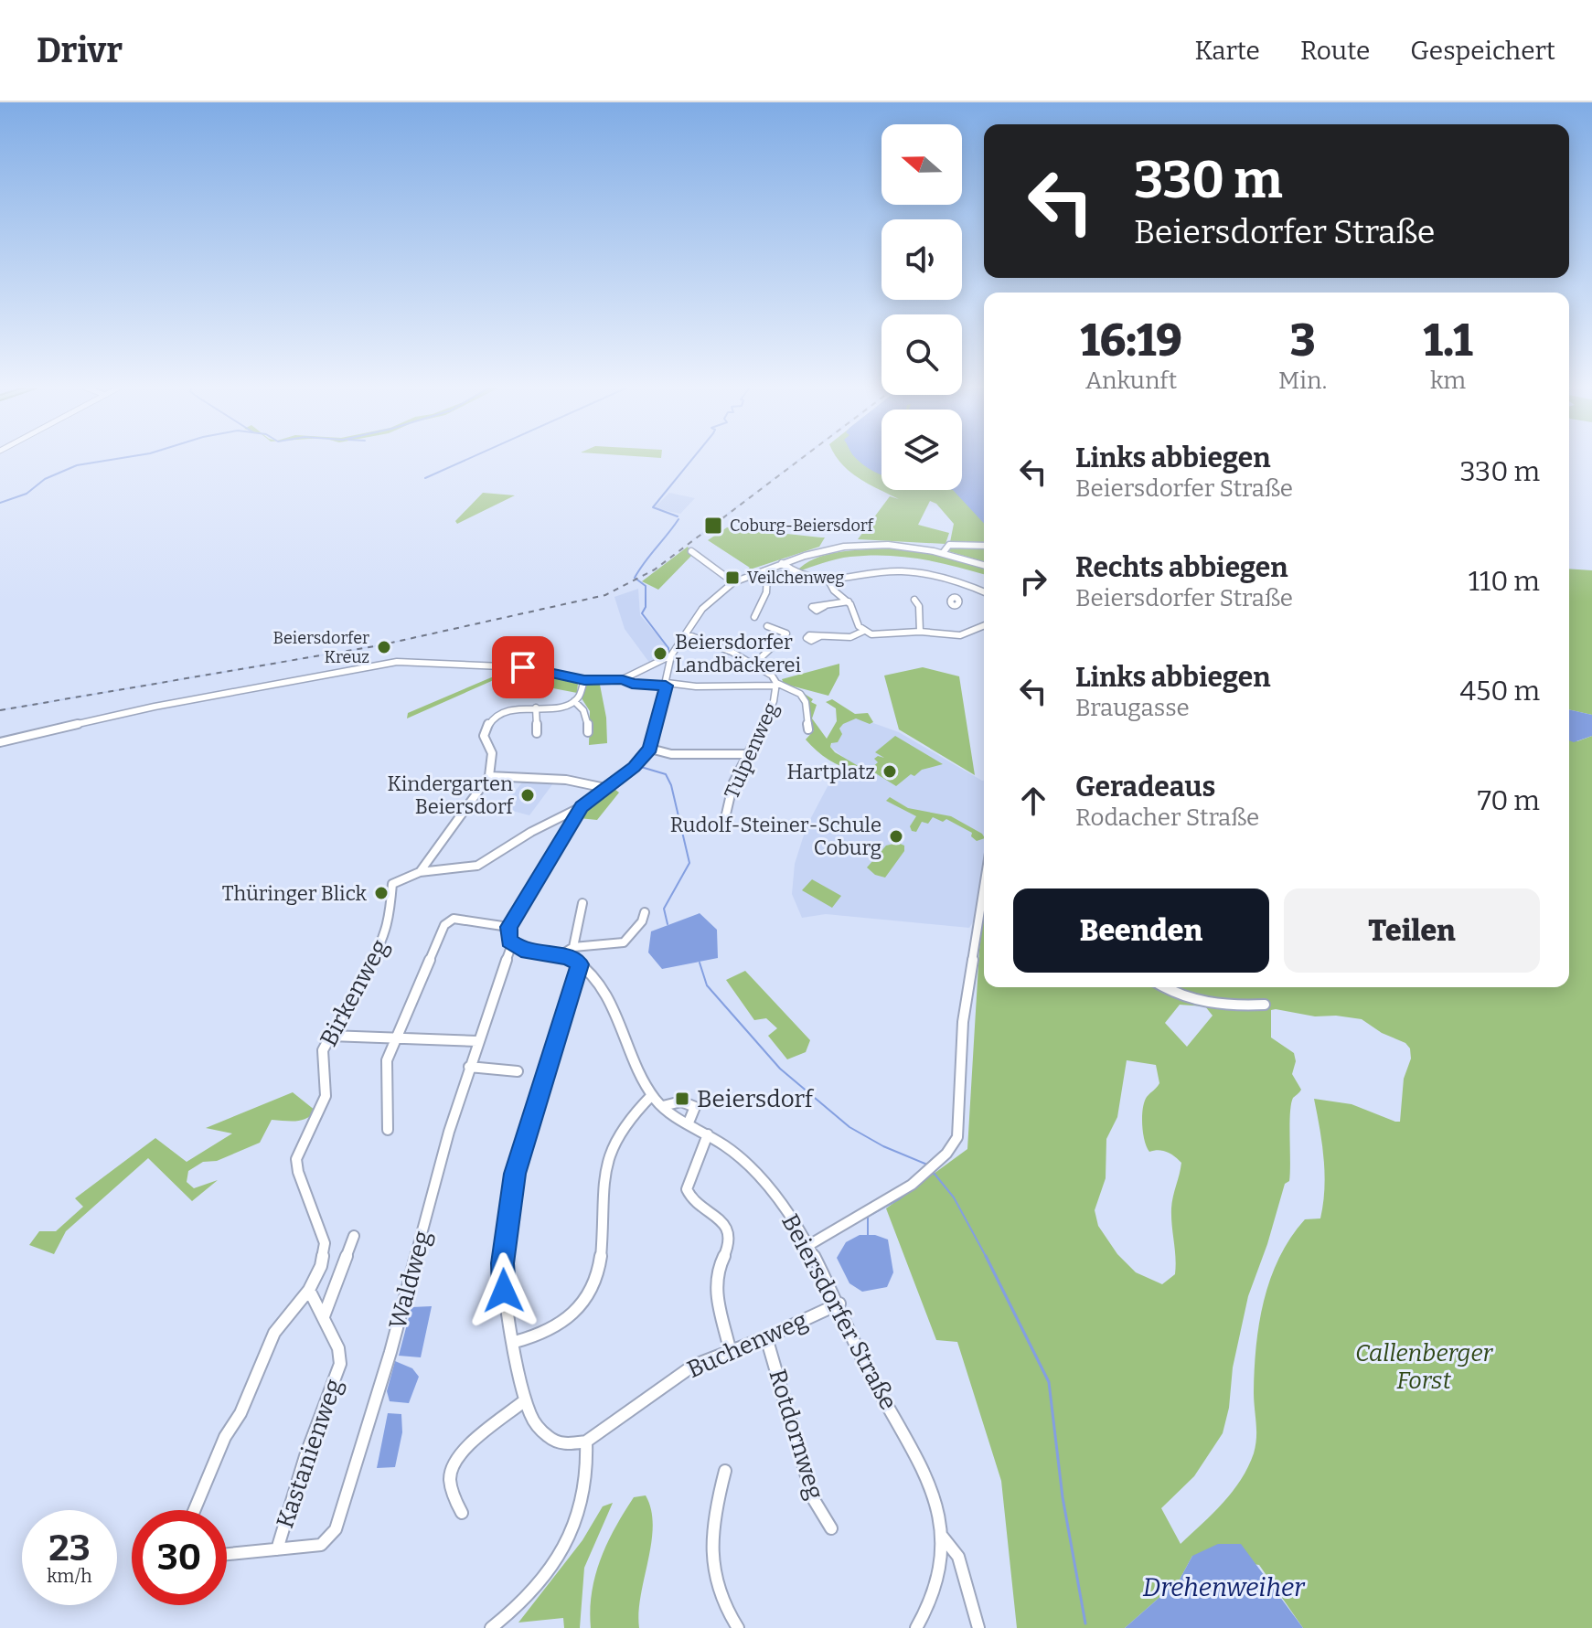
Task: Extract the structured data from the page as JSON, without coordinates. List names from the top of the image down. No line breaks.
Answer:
{"streets":{"street":["Tulpenweg","Birkenweg","Waldweg","Beiersdorfer Straße","Buchenweg","Rotdornweg","Kastanienweg"]},"crossings":[["Birkenweg","Kastanienweg"],["Waldweg","Beiersdorfer Straße"],["Waldweg","Kastanienweg"],["Beiersdorfer Straße","Buchenweg"],["Buchenweg","Rotdornweg"]],"water":["Drehenweiher"],"parks":["Callenberger Forst"],"places":{"transit":["Coburg-Beiersdorf","Veilchenweg","Beiersdorf"],"other":["Beiersdorfer Kreuz","Beiersdorfer Landbäckerei","Hartplatz","Kindergarten Beiersdorf","Rudolf-Steiner-Schule Coburg","Thüringer Blick"]},"north":"left","page":{"header":"Drivr","nav":["Karte","Route","Gespeichert"],"turn":["330 m","Beiersdorfer Straße"],"eta":["16:19","Ankunft","3","Min.","1.1","km"],"list":[{"name":"Links abbiegen","note":"Beiersdorfer Straße","value":"330 m"},{"name":"Rechts abbiegen","note":"Beiersdorfer Straße","value":"110 m"},{"name":"Links abbiegen","note":"Braugasse","value":"450 m"},{"name":"Geradeaus","note":"Rodacher Straße","value":"70 m"}],"buttons":["Beenden","Teilen"],"speed":"23 km/h","limit":"30"}}
